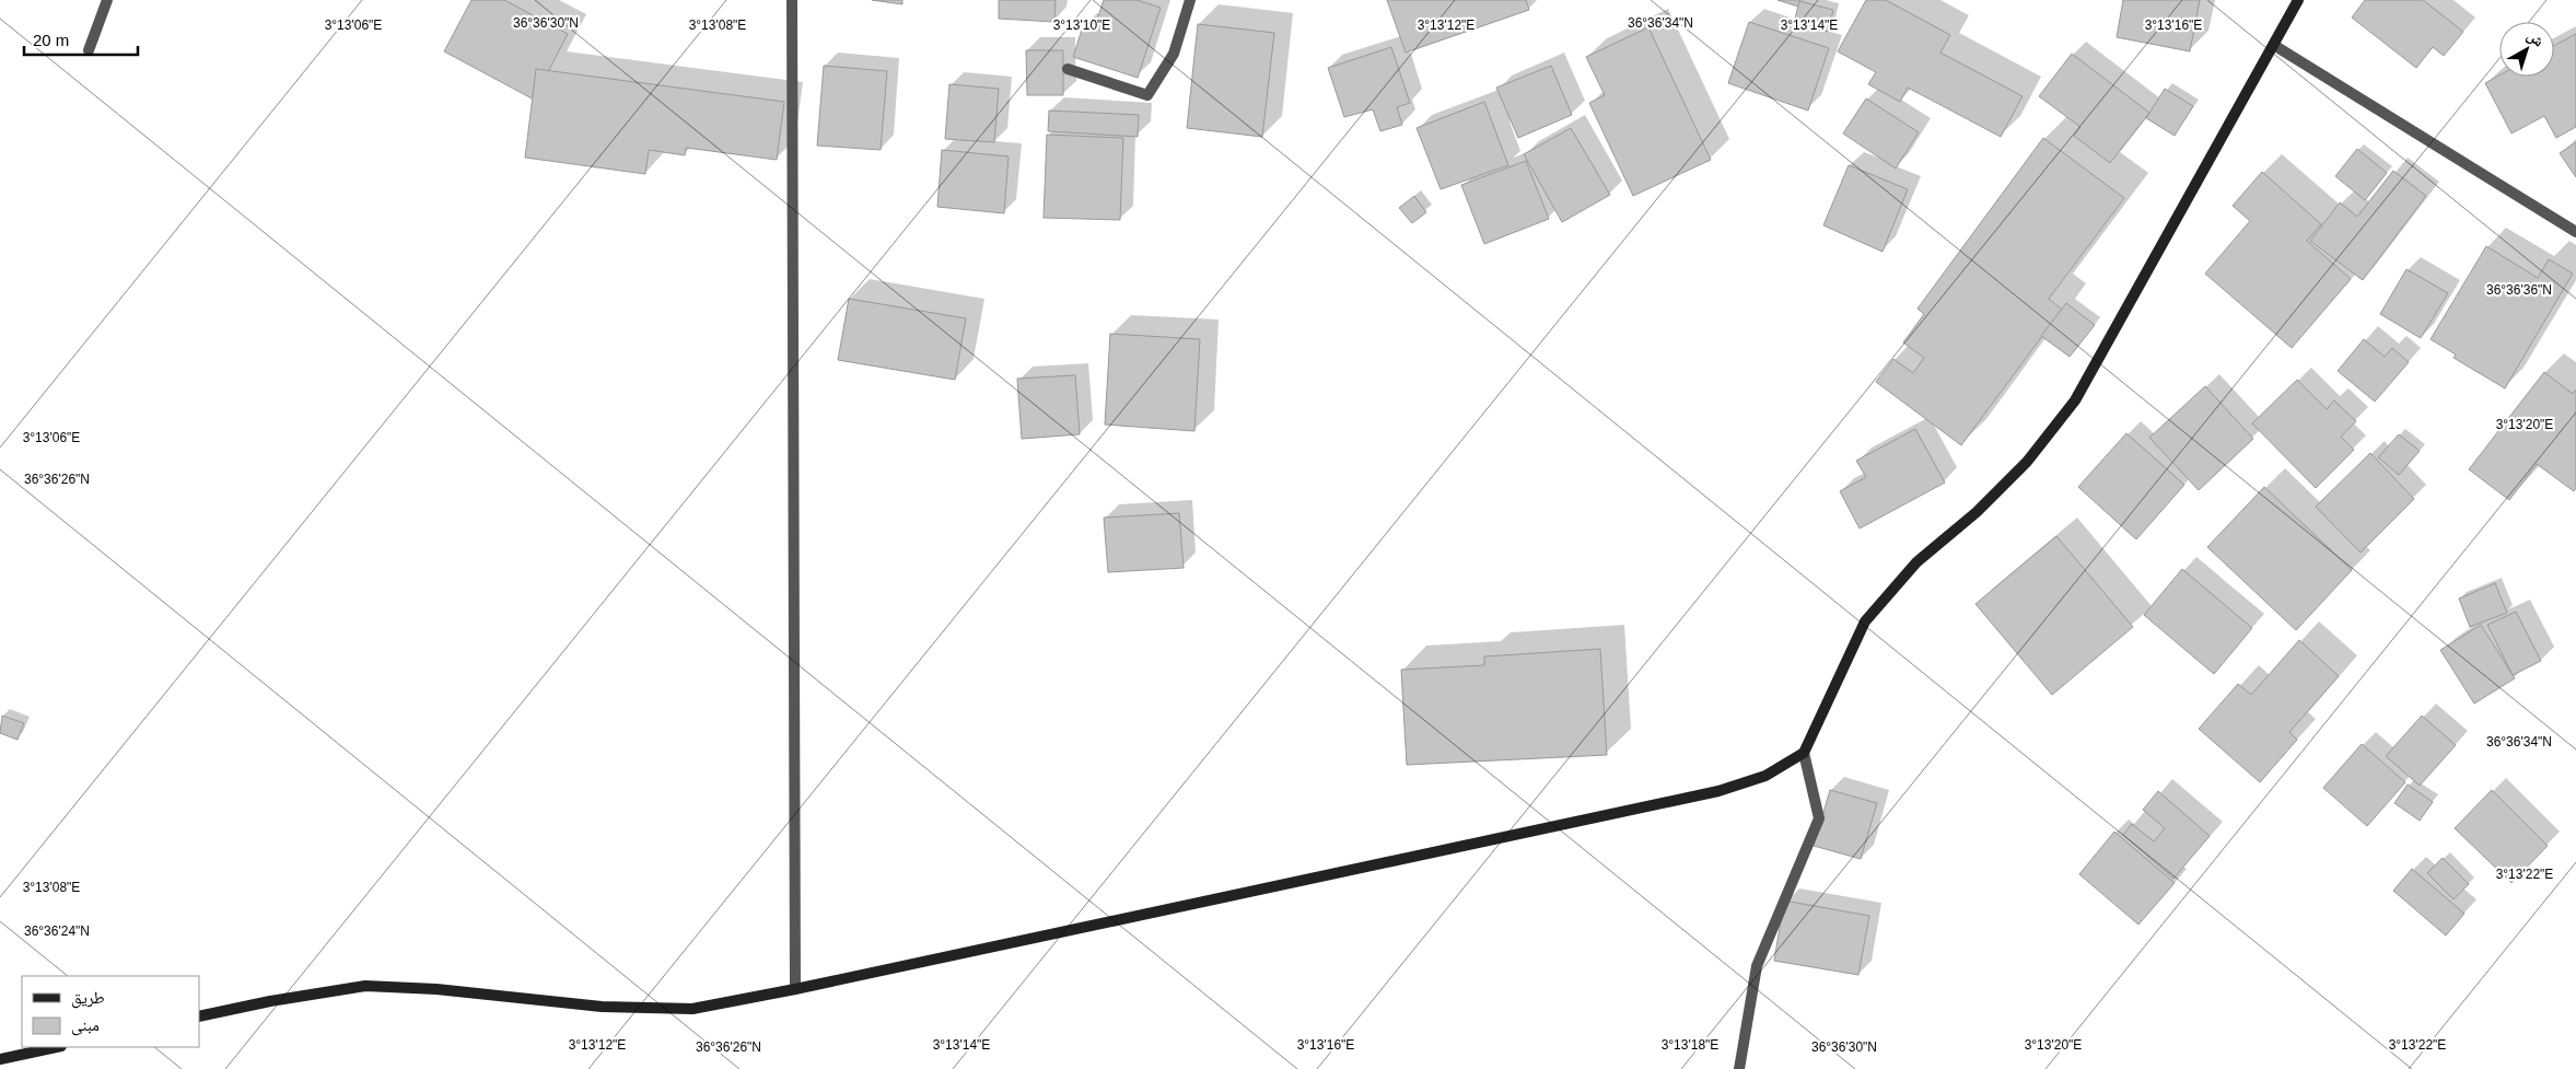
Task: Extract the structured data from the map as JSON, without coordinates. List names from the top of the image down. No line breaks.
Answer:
{"legend":["طريق","مبنى"],"scale_bar":"20 m","north":"top right","coordinates":["36°36'30\"N","36°36'34\"N","3°13'06\"E","3°13'10\"E","3°13'12\"E","3°13'14\"E","3°13'16\"E","3°13'08\"E","36°36'36\"N","3°13'20\"E","36°36'26\"N","3°13'22\"E","36°36'24\"N","3°13'18\"E"]}
